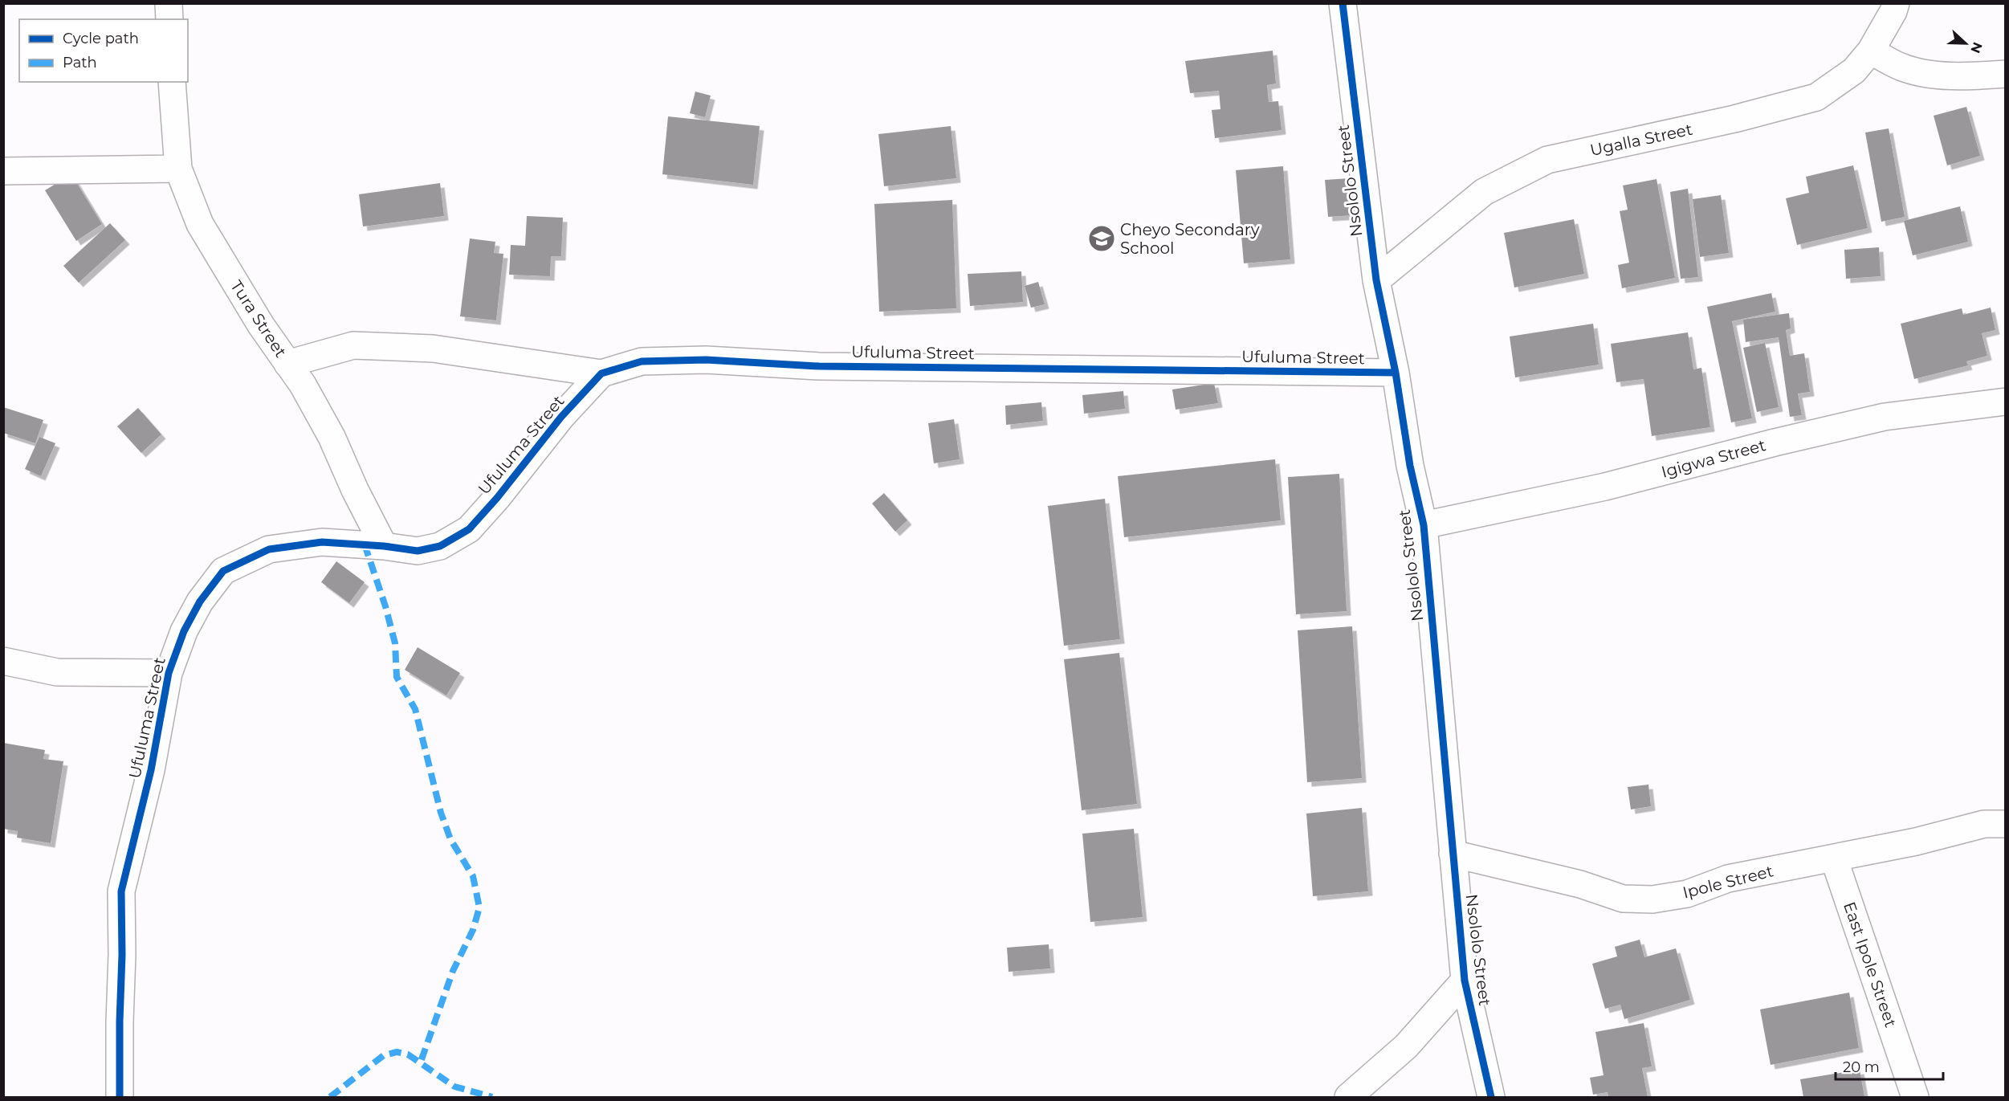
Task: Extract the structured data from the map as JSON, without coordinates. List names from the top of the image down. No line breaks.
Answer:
{"streets":{"street":["Ugalla Street","Nsololo Street","Tura Street","Ufuluma Street","Igigwa Street","Ipole Street","East Ipole Street"]},"crossings":[["Ugalla Street","Nsololo Street"],["Nsololo Street","Ufuluma Street"],["Nsololo Street","Igigwa Street"],["Nsololo Street","Ipole Street"],["Tura Street","Ufuluma Street"],["Ipole Street","East Ipole Street"]],"places":{"school or university":["Cheyo Secondary School"]},"legend":["Cycle path","Path"],"scale_bar":"20 m","north":"right"}
